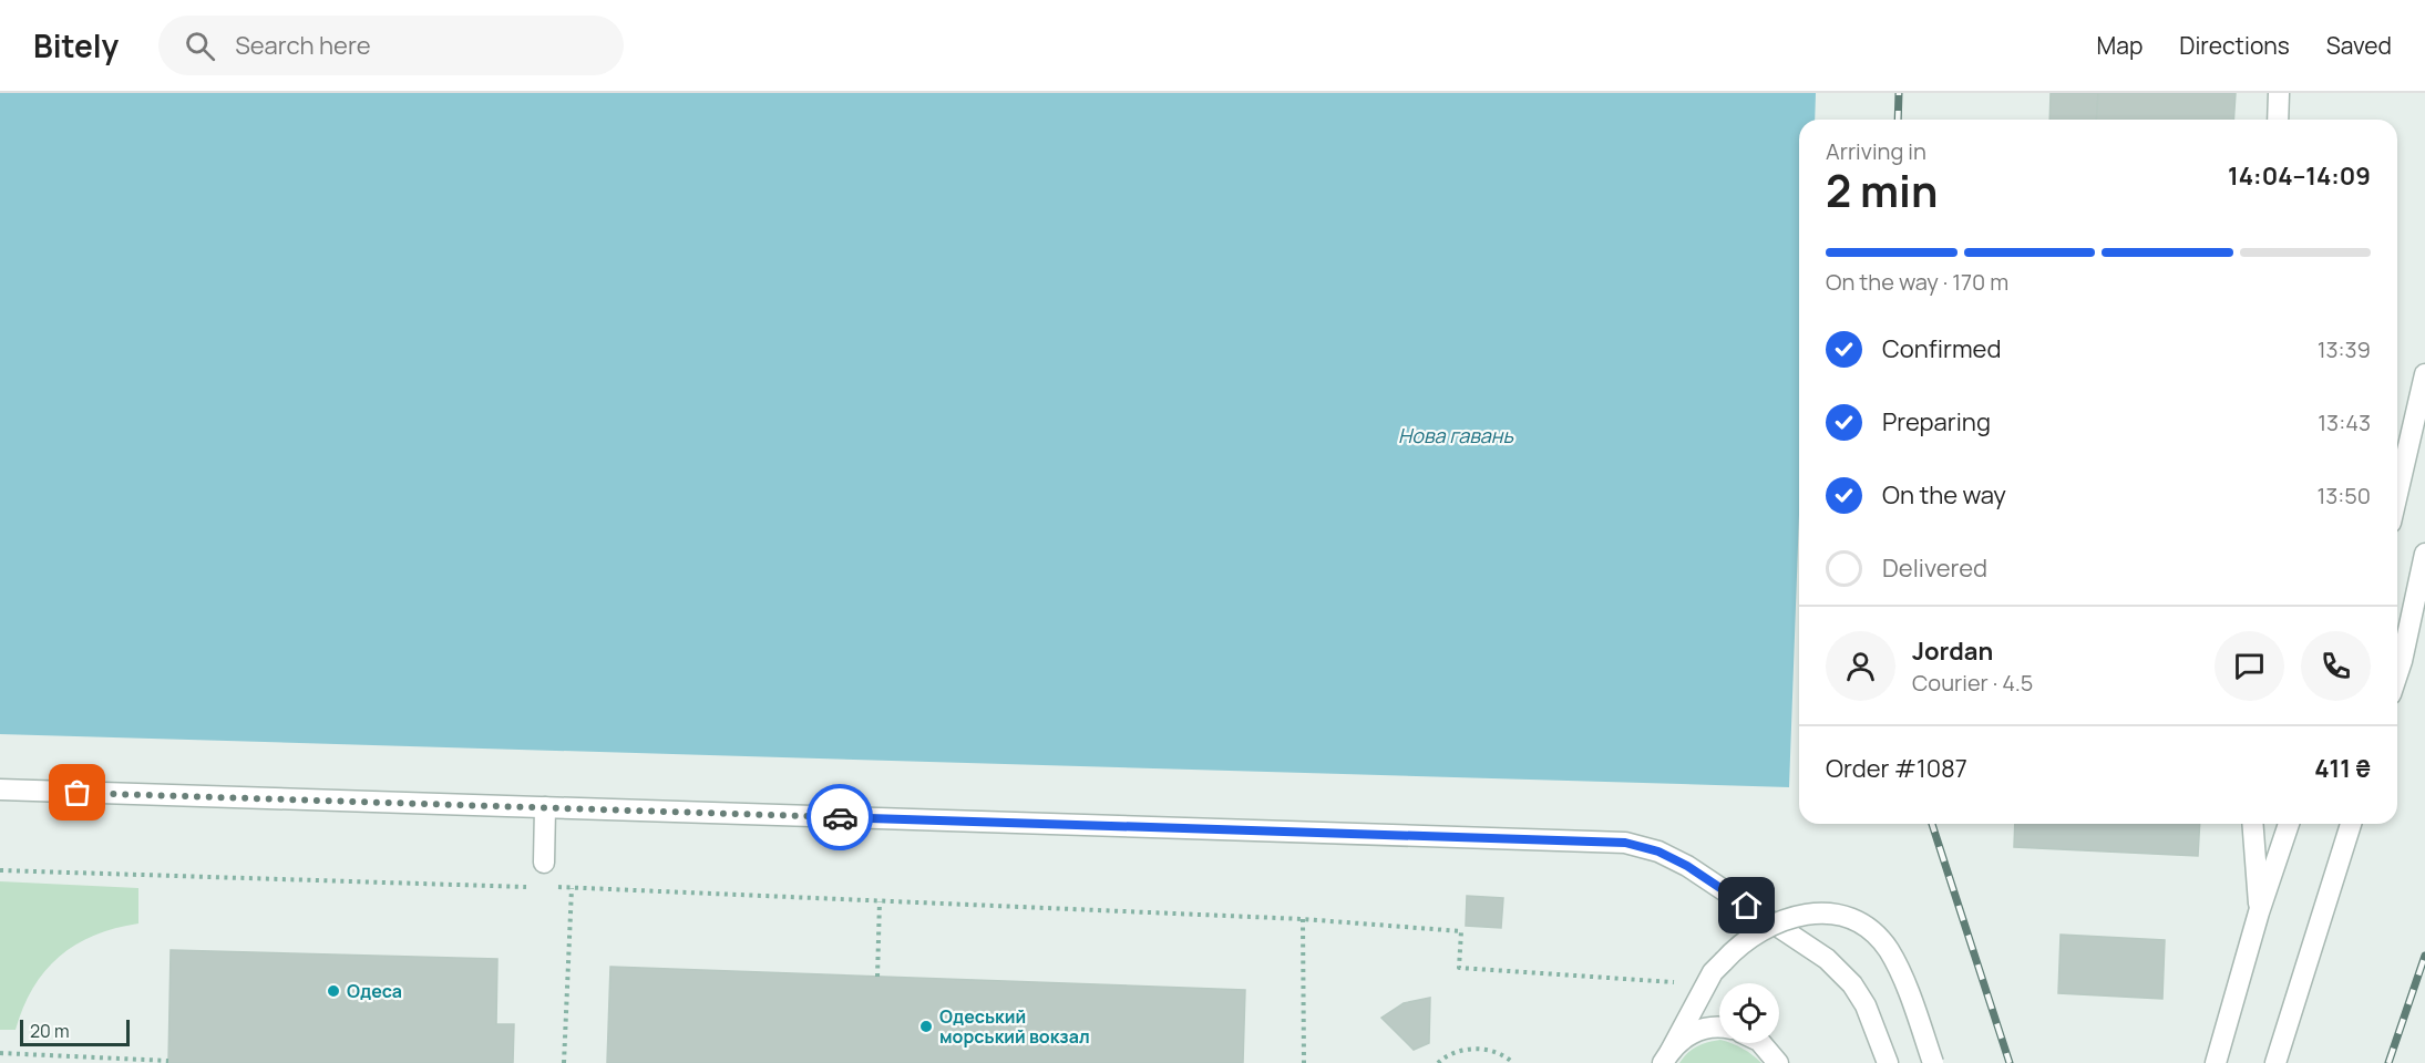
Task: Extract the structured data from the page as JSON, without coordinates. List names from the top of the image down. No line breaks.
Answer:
{"water":["Нова гавань"],"places":["Одеса","Одеський морський вокзал"],"scale_bar":"20 m","page":{"header":"Bitely","search":"Search here","nav":["Map","Directions","Saved"],"heading":["2 min","Arriving in","14:04–14:09"],"panel":["Jordan","Courier · 4.5","Order #1087","411 ₴"],"bar":"On the way · 170 m","list":[["Confirmed","13:39"],["Preparing","13:43"],["On the way","13:50"],"Delivered"],"scale":"20 m"}}
